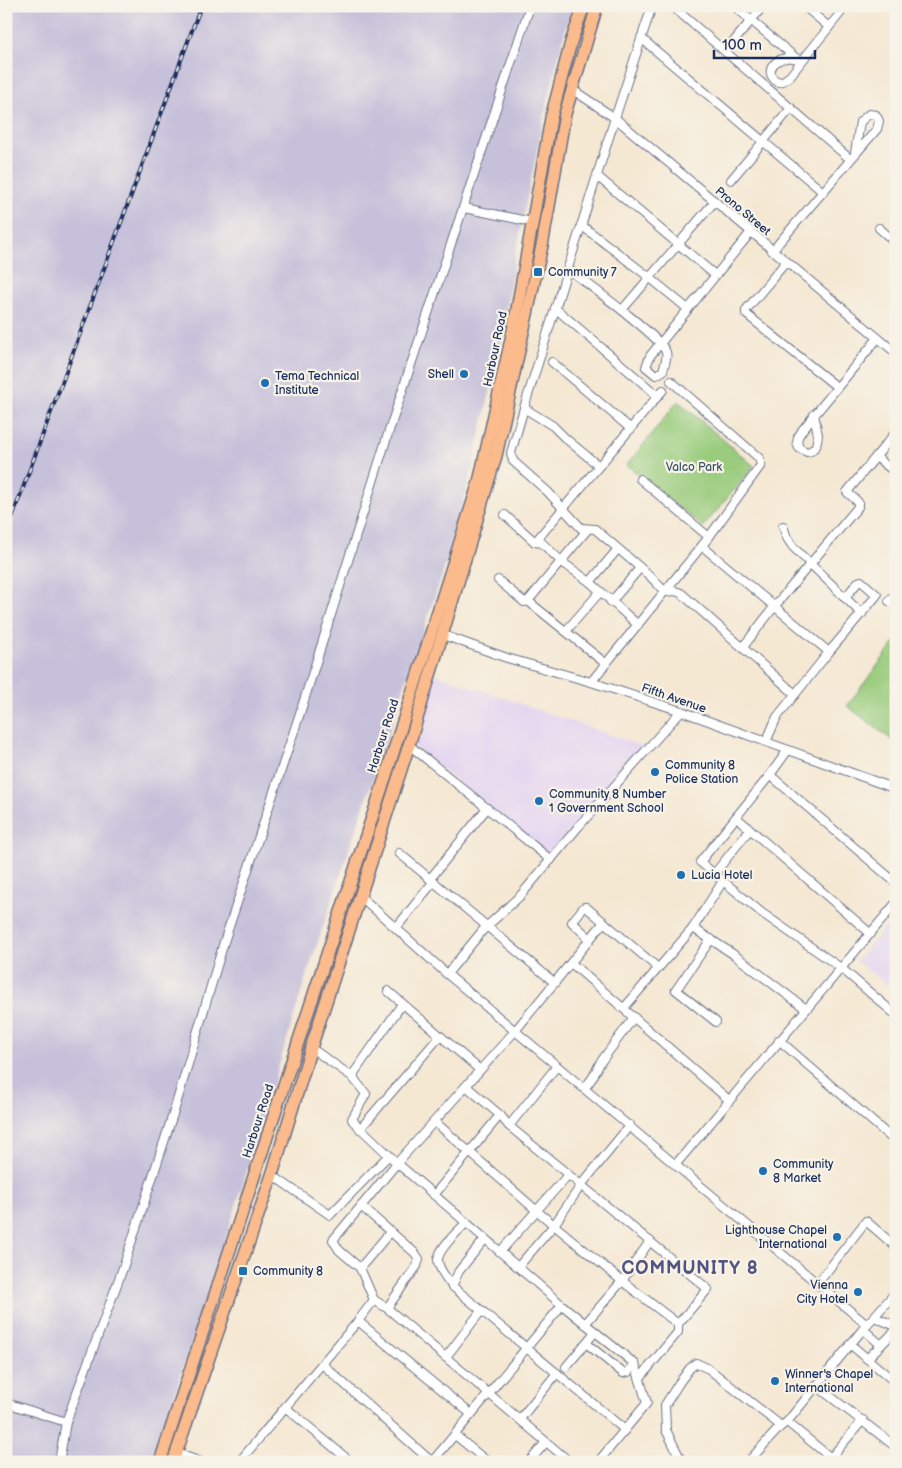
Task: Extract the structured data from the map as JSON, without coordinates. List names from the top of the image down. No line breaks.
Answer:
{"streets":{"highway":["Harbour Road"],"street":["Prono Street","Fifth Avenue"]},"crossings":[["Prono Street","Harbour Road"],["Harbour Road","Fifth Avenue"]],"districts":["COMMUNITY 8"],"parks":["Valco Park"],"places":{"transit":["Community 7","Community 8"],"other":["Shell","Tema Technical Institute","Community 8 Police Station","Community 8 Number 1 Government School","Lucia Hotel","Community 8 Market","Lighthouse Chapel International","Vienna City Hotel","Winner's Chapel International"]},"scale_bar":"100 m"}
